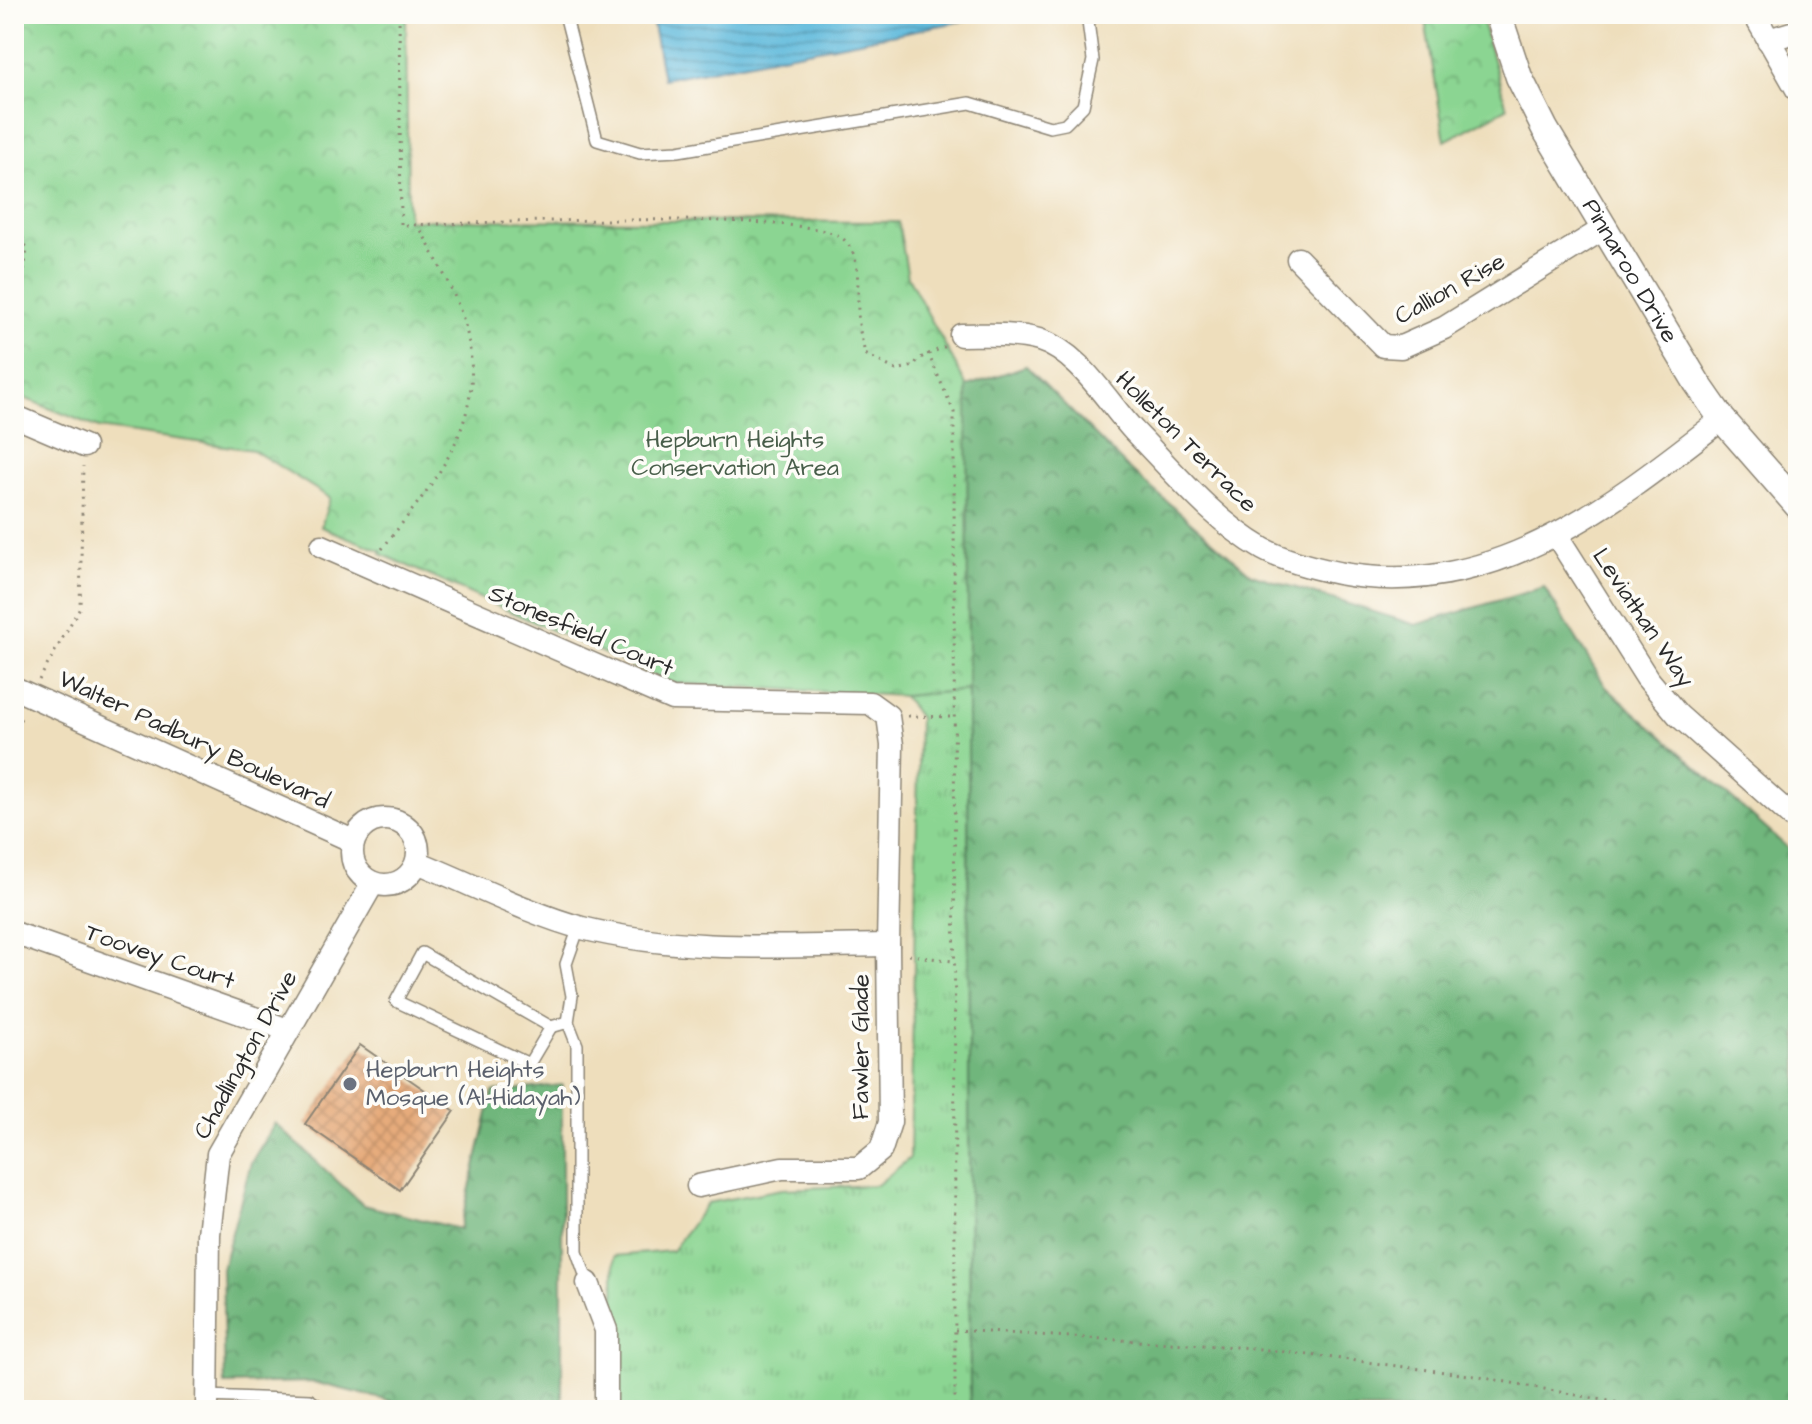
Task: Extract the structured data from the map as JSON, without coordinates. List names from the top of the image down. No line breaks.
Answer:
{"streets":{"street":["Pinnaroo Drive","Callion Rise","Holleton Terrace","Leviathan Way","Stonesfield Court","Walter Padbury Boulevard","Toovey Court","Fawler Glade","Chadlington Drive"]},"crossings":[["Pinnaroo Drive","Callion Rise"],["Pinnaroo Drive","Holleton Terrace"],["Holleton Terrace","Leviathan Way"],["Walter Padbury Boulevard","Chadlington Drive"],["Toovey Court","Chadlington Drive"]],"parks":["Hepburn Heights Conservation Area"],"places":["Hepburn Heights Mosque (Al-Hidayah)"]}
